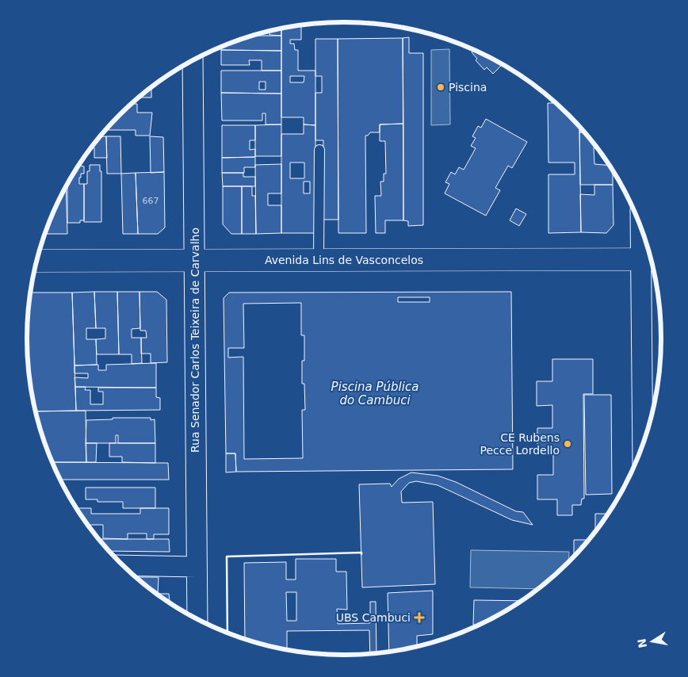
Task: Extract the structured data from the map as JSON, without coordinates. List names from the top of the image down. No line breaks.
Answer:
{"streets":{"street":["Avenida Lins de Vasconcelos","Rua Senador Carlos Teixeira de Carvalho"]},"crossings":[["Avenida Lins de Vasconcelos","Rua Senador Carlos Teixeira de Carvalho"]],"water":["Piscina Pública do Cambuci"],"places":{"other":["Piscina","CE Rubens Pecce Lordello"],"health":["UBS Cambuci"]},"house_numbers":["667"],"north":"left"}
